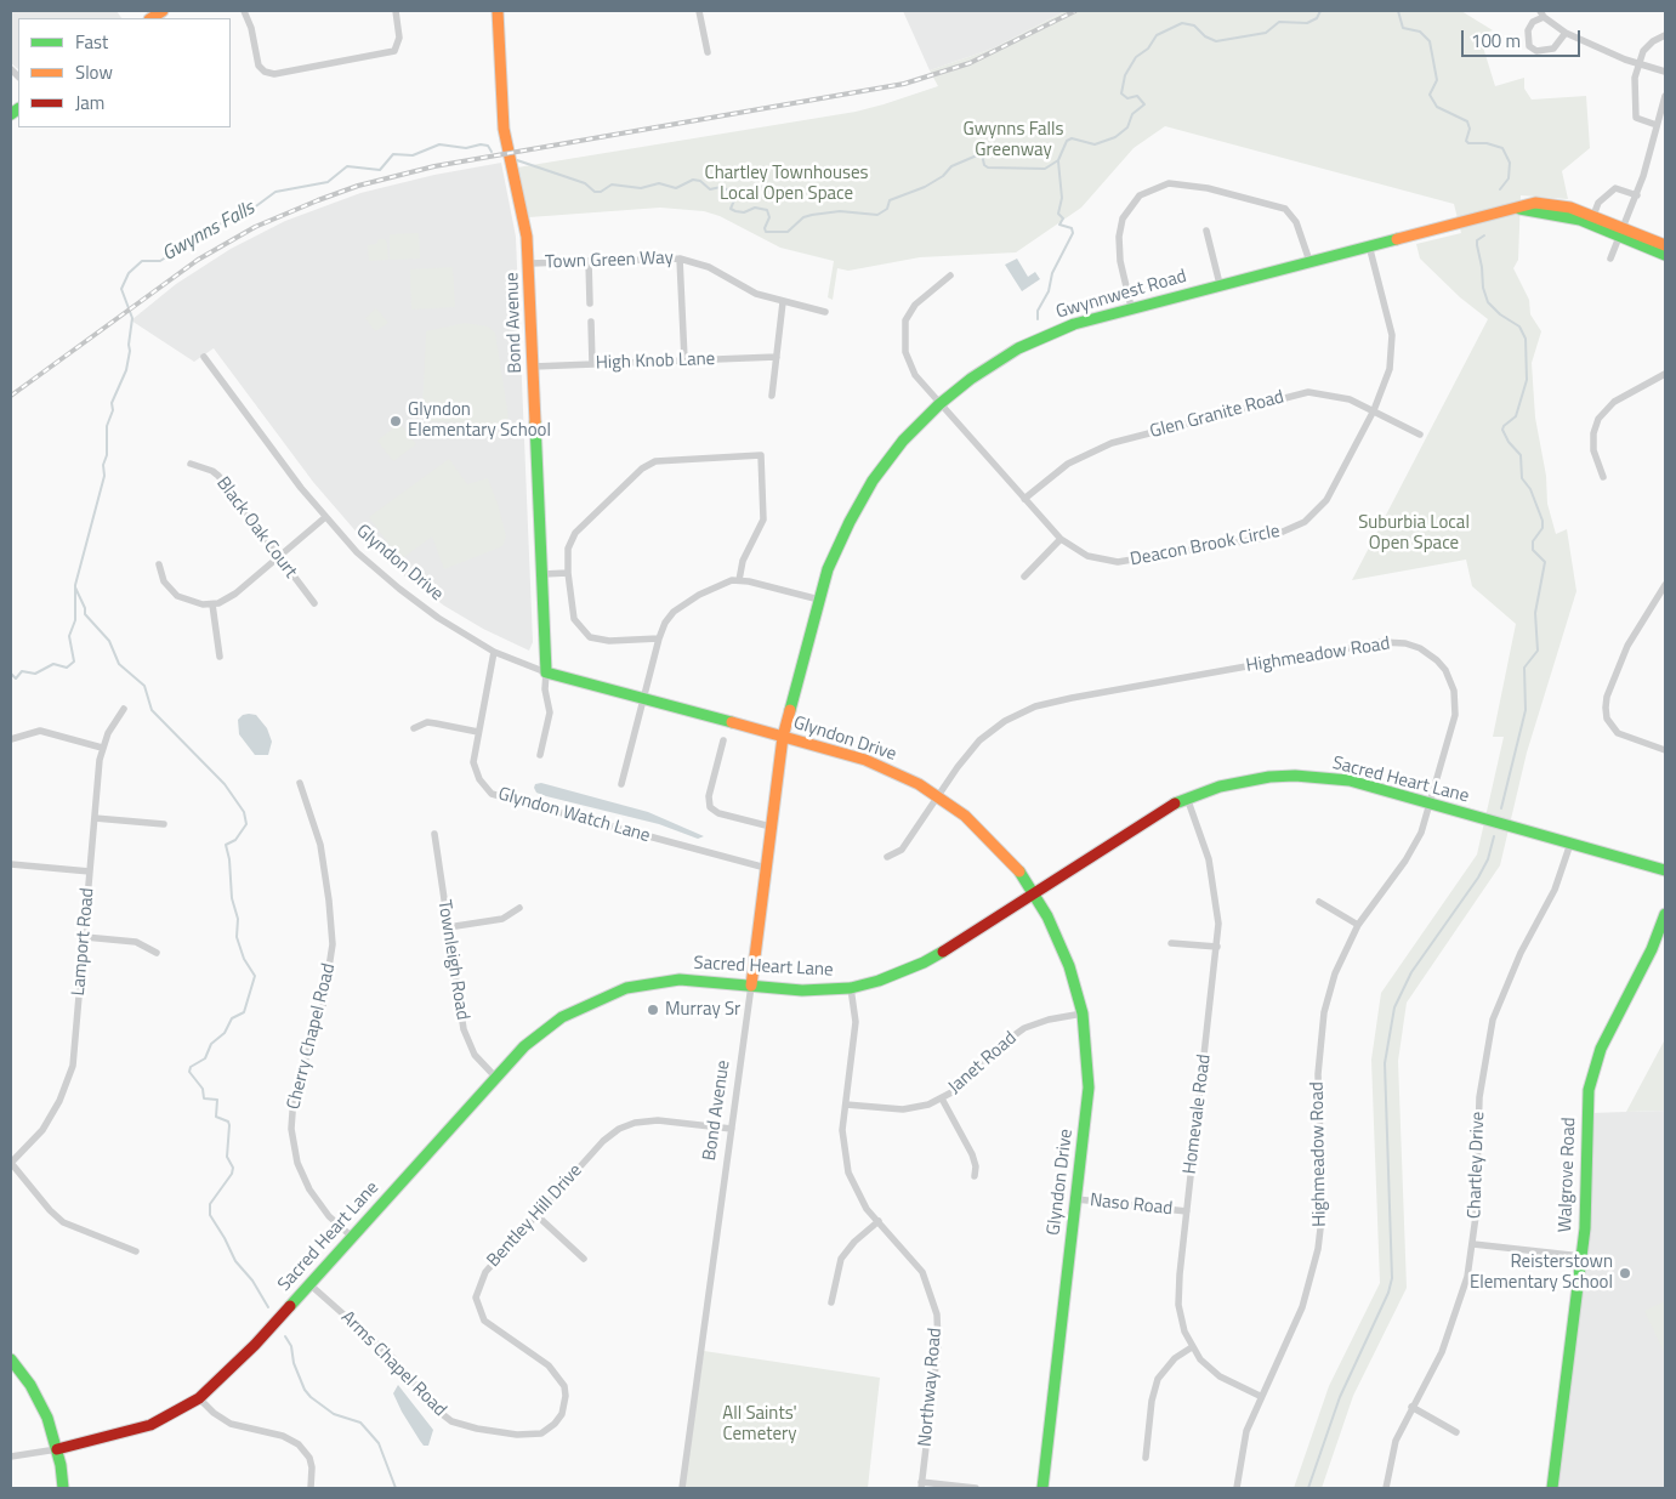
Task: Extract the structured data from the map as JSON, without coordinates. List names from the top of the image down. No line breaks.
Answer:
{"streets":{"street":["Town Green Way","Gwynnwest Road","Bond Avenue","High Knob Lane","Glen Granite Road","Black Oak Court","Deacon Brook Circle","Glyndon Drive","Highmeadow Road","Sacred Heart Lane","Glyndon Watch Lane","Lamport Road","Townleigh Road","Cherry Chapel Road","Janet Road","Homevale Road","Chartley Drive","Walgrove Road","Naso Road","Bentley Hill Drive","Arms Chapel Road","Northway Road"]},"crossings":[["Town Green Way","Bond Avenue"],["Gwynnwest Road","Bond Avenue"],["Gwynnwest Road","Deacon Brook Circle"],["Gwynnwest Road","Glyndon Drive"],["Bond Avenue","High Knob Lane"],["Bond Avenue","Glyndon Drive"],["Bond Avenue","Sacred Heart Lane"],["Bond Avenue","Glyndon Watch Lane"],["Bond Avenue","Bentley Hill Drive"],["Glen Granite Road","Deacon Brook Circle"],["Glyndon Drive","Highmeadow Road"],["Glyndon Drive","Sacred Heart Lane"],["Glyndon Drive","Glyndon Watch Lane"],["Glyndon Drive","Janet Road"],["Glyndon Drive","Naso Road"],["Highmeadow Road","Sacred Heart Lane"],["Highmeadow Road","Homevale Road"],["Sacred Heart Lane","Townleigh Road"],["Sacred Heart Lane","Cherry Chapel Road"],["Sacred Heart Lane","Homevale Road"],["Sacred Heart Lane","Chartley Drive"],["Sacred Heart Lane","Arms Chapel Road"],["Sacred Heart Lane","Northway Road"],["Janet Road","Northway Road"],["Homevale Road","Naso Road"],["Bentley Hill Drive","Arms Chapel Road"]],"water":["Gwynns Falls"],"parks":["Gwynns Falls Greenway","Chartley Townhouses Local Open Space","Suburbia Local Open Space","All Saints' Cemetery"],"places":["Glyndon Elementary School","Murray Sr","Reisterstown Elementary School"],"legend":["Fast","Slow","Jam"],"scale_bar":"100 m"}
